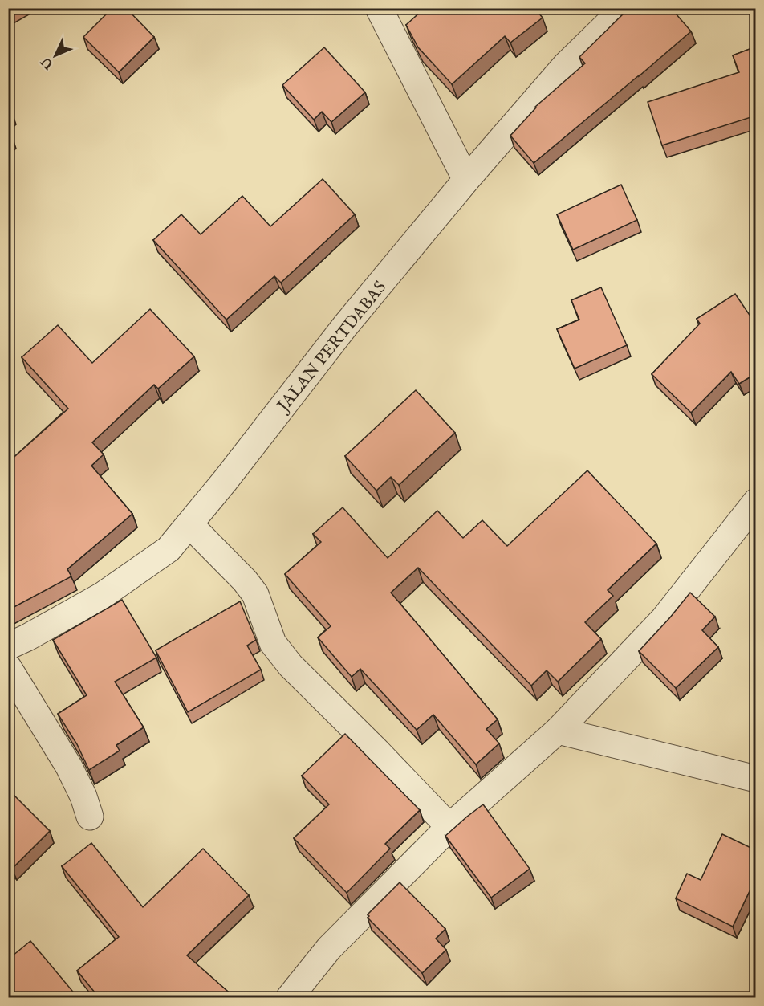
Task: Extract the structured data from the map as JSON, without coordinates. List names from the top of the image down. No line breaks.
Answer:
{"streets":{"street":["JALAN PERTDABAS"]},"north":"bottom left"}
